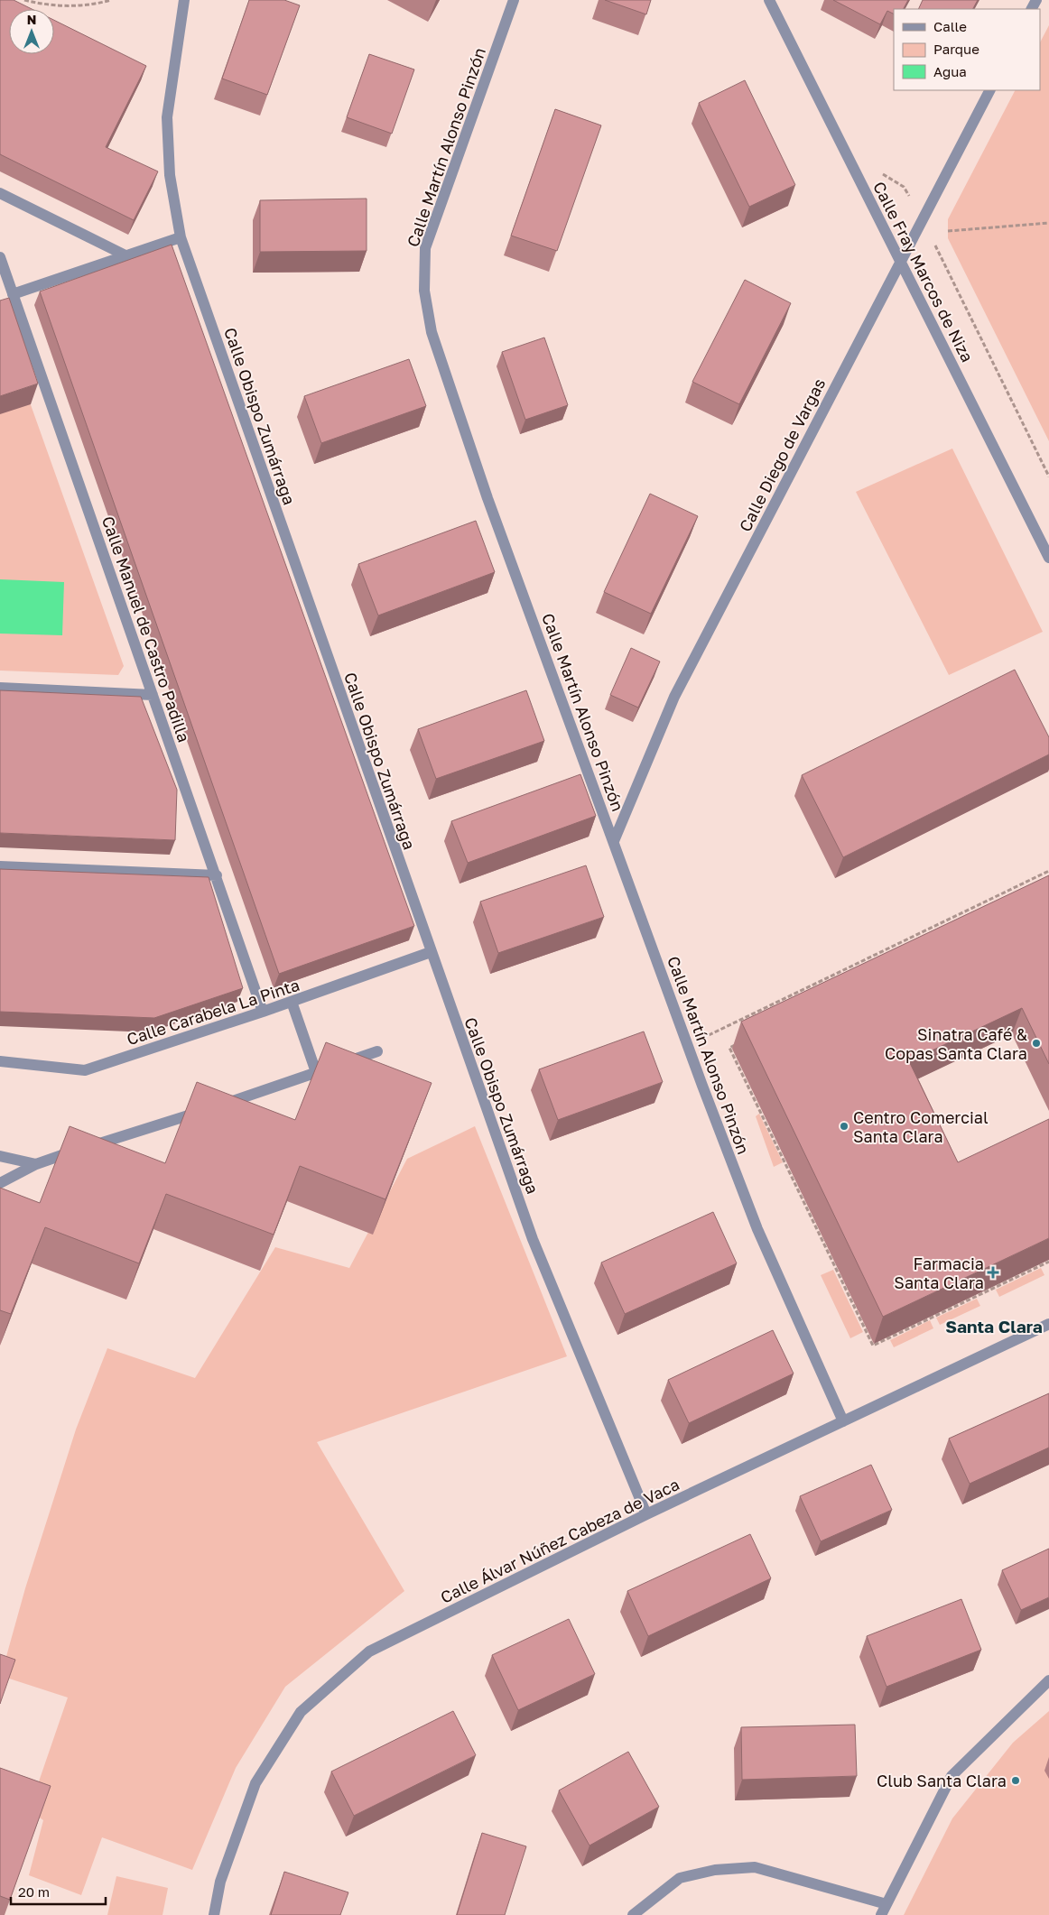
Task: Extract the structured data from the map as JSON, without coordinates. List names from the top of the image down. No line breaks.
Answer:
{"streets":{"street":["Calle Martín Alonso Pinzón","Calle Fray Marcos de Niza","Calle Obispo Zumárraga","Calle Diego de Vargas","Calle Manuel de Castro Padilla","Calle Carabela La Pinta","Calle Álvar Núñez Cabeza de Vaca"]},"crossings":[["Calle Martín Alonso Pinzón","Calle Diego de Vargas"],["Calle Martín Alonso Pinzón","Calle Álvar Núñez Cabeza de Vaca"],["Calle Fray Marcos de Niza","Calle Diego de Vargas"],["Calle Obispo Zumárraga","Calle Carabela La Pinta"],["Calle Obispo Zumárraga","Calle Álvar Núñez Cabeza de Vaca"],["Calle Manuel de Castro Padilla","Calle Carabela La Pinta"]],"districts":["Santa Clara"],"places":{"other":["Sinatra Café & Copas Santa Clara","Centro Comercial Santa Clara","Club Santa Clara"],"health":["Farmacia Santa Clara"]},"legend":["Calle","Parque","Agua"],"scale_bar":"20 m","north":"top"}
